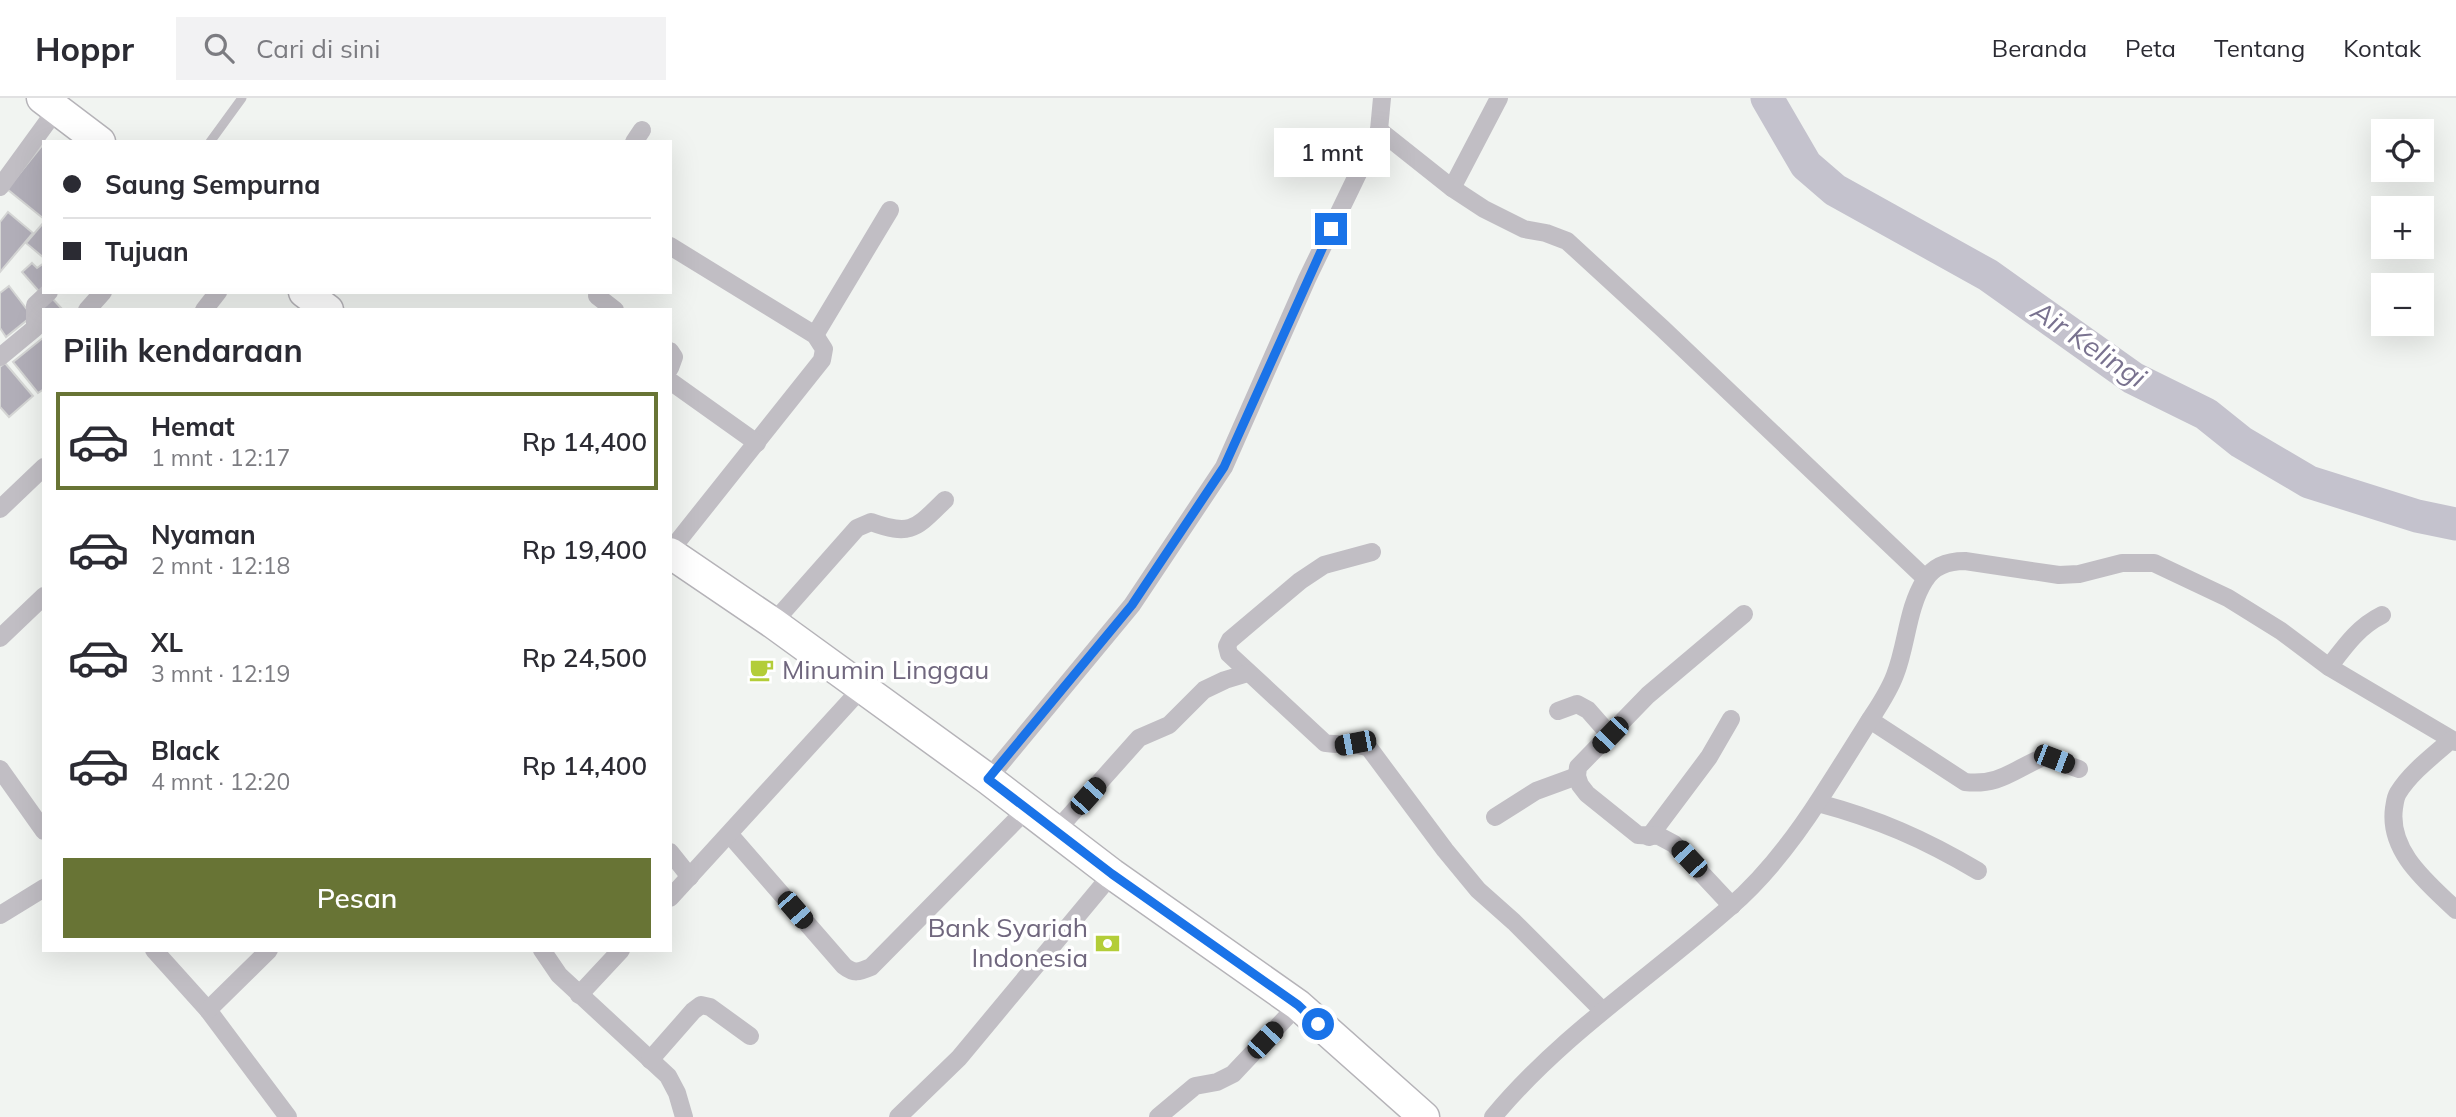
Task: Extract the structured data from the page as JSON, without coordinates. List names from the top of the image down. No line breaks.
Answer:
{"water":["Air Kelingi"],"places":{"cafe":["Minumin Linggau"],"bank":["Bank Syariah Indonesia"]},"page":{"header":"Hoppr","search":"Cari di sini","nav":["Beranda","Peta","Tentang","Kontak"],"map_buttons":["+","−"],"bubble":"1 mnt","banner":["Saung Sempurna","Tujuan"],"heading":"Pilih kendaraan","list":[{"name":"Hemat","note":"1 mnt · 12:17","value":"Rp 14,400"},{"name":"Nyaman","note":"2 mnt · 12:18","value":"Rp 19,400"},{"name":"XL","note":"3 mnt · 12:19","value":"Rp 24,500"},{"name":"Black","note":"4 mnt · 12:20","value":"Rp 14,400"}],"buttons":"Pesan"}}
